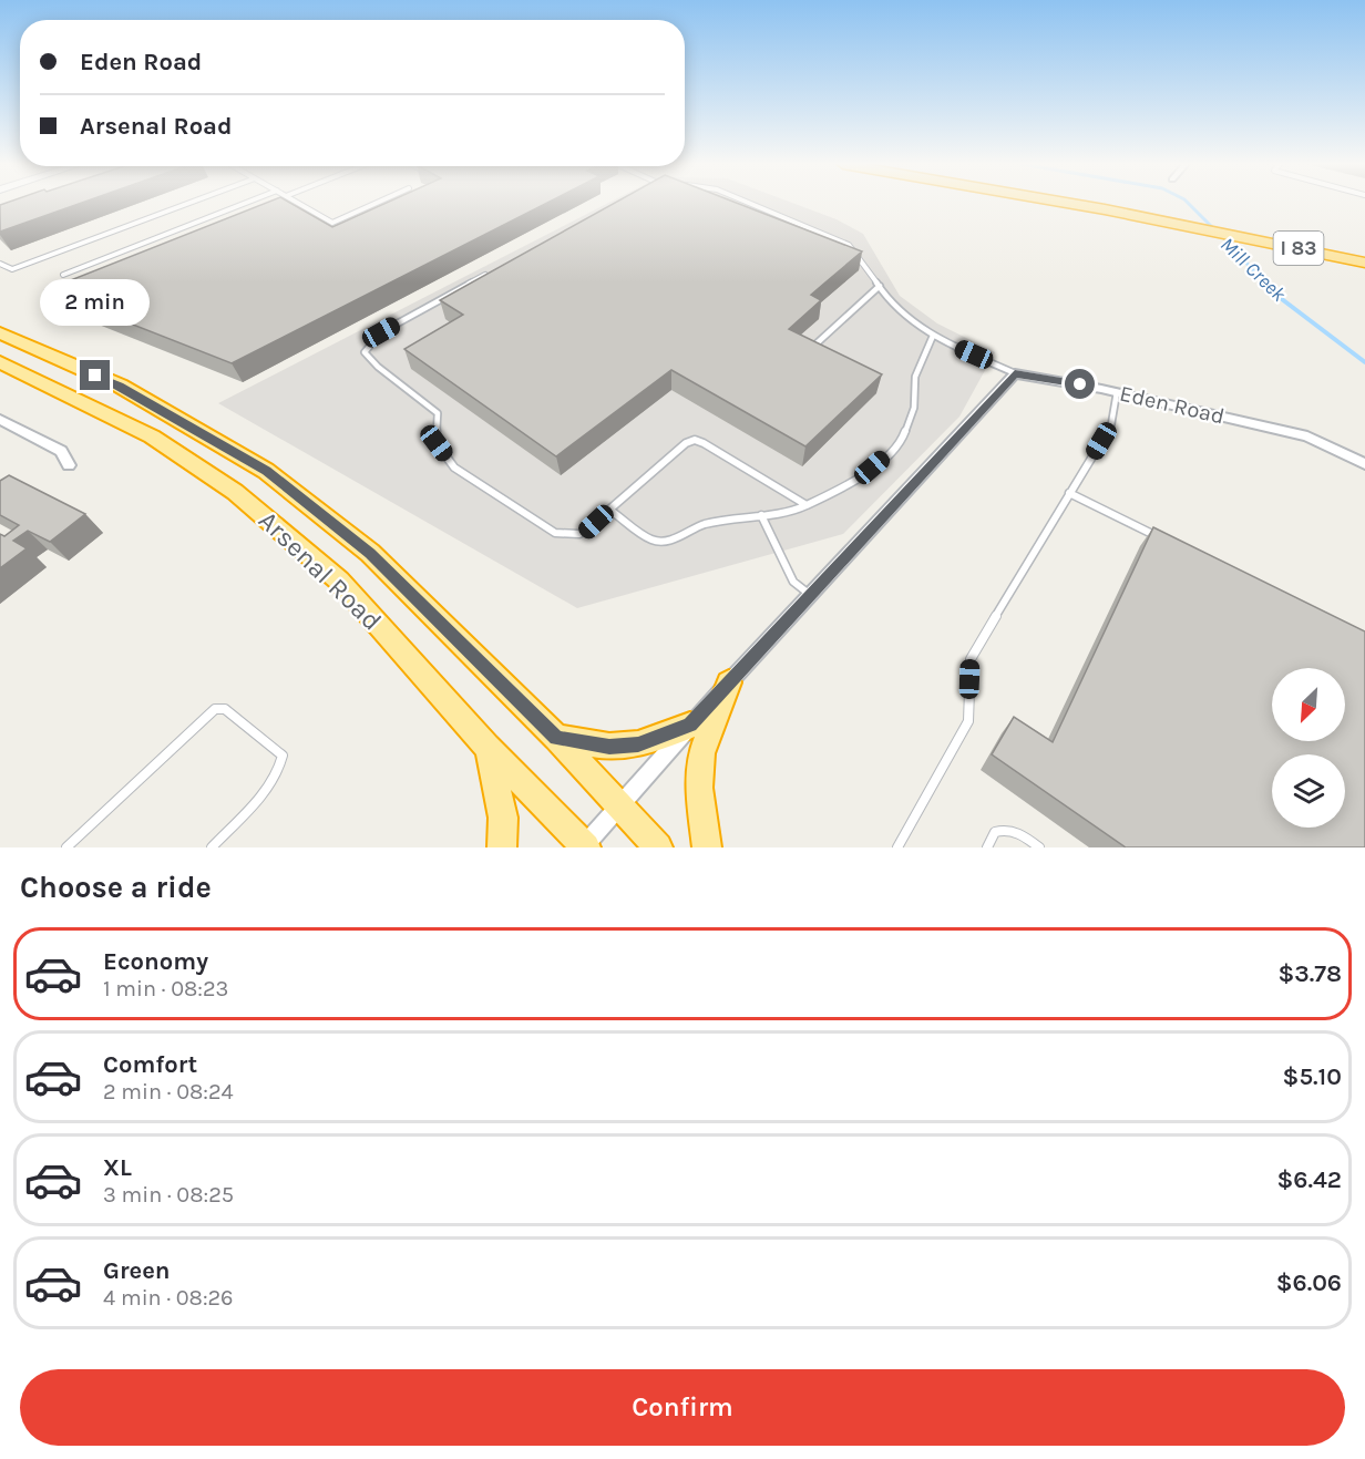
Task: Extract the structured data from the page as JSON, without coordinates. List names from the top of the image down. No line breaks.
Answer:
{"streets":{"highway":["I 83","Arsenal Road"],"street":["Eden Road"]},"water":["Mill Creek"],"north":"bottom left","page":{"banner":["Eden Road","Arsenal Road"],"bubble":"2 min","heading":"Choose a ride","list":[{"name":"Economy","note":"1 min · 08:23","value":"$3.78"},{"name":"Comfort","note":"2 min · 08:24","value":"$5.10"},{"name":"XL","note":"3 min · 08:25","value":"$6.42"},{"name":"Green","note":"4 min · 08:26","value":"$6.06"}],"buttons":"Confirm"}}
